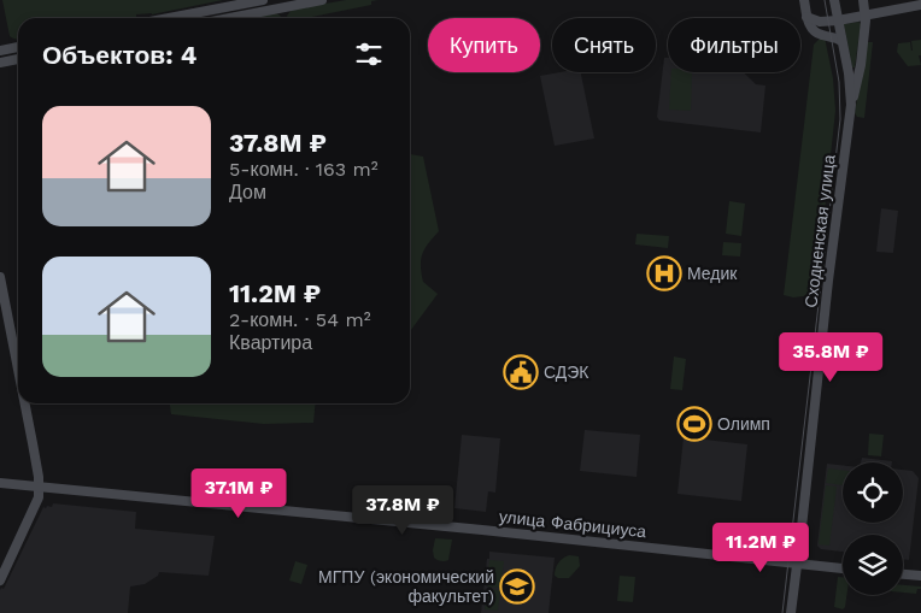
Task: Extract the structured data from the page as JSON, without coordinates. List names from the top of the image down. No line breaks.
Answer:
{"streets":{"main road":["Сходненская улица","улица Фабрициуса"]},"crossings":[["Сходненская улица","улица Фабрициуса"]],"places":{"hospital":["Медик"],"public building":["СДЭК"],"sports":["Олимп"],"school or university":["МГПУ (экономический факультет)"]},"page":{"chip":["Купить","Снять","Фильтры"],"heading":"Объектов: 4","list":[{"name":"37.8M ₽","note":"5-комн. · 163 m² · Дом"},{"name":"11.2M ₽","note":"2-комн. · 54 m² · Квартира"}],"price":["35.8M ₽","37.1M ₽","37.8M ₽","11.2M ₽"]}}
